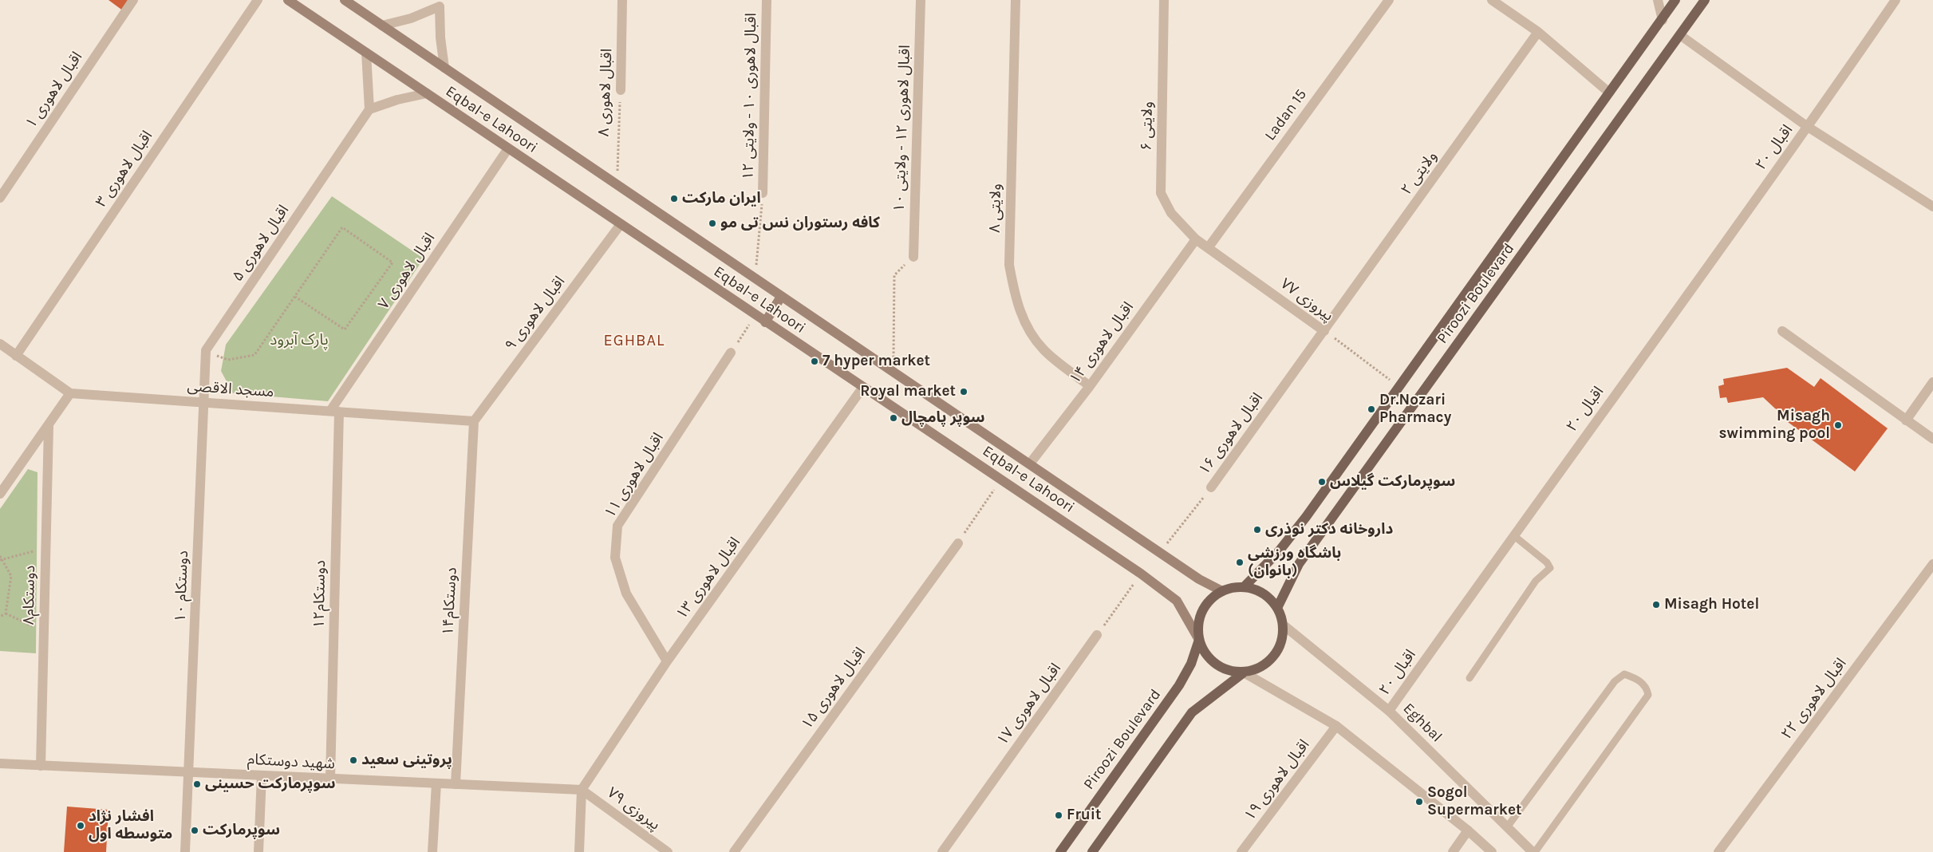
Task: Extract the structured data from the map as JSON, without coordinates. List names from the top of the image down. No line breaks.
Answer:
{"streets":{"main road":["Eqbal-e Lahoori","Piroozi Boulevard"],"street":["اقبال لاهوری ۱","اقبال لاهوری ۸","اقبال لاهوری ۱۰ - ولایتی ۱۲","Ladan 15","ولایتی ۶","اقبال لاهوری ۱۲ - ولایتی ۱۰","اقبال ۲۰","اقبال لاهوری ۳","ولایتی ۲","ولایتی ۸","اقبال لاهوری ۵","اقبال لاهوری ۷","پیروزی ۷۷","اقبال لاهوری ۹","اقبال لاهوری ۱۴","مسجد الاقصی","اقبال لاهوری ۱۶","اقبال لاهوری ۱۱","اقبال لاهوری ۱۳","دوستکام ۱۰","دوستکام۱۲","دوستکام۸","دوستکام۱۴","اقبال لاهوری ۱۵","اقبال لاهوری ۲۲","اقبال لاهوری ۱۷","Eghbal","شهید دوستکام","اقبال لاهوری ۱۹","پیروزی ۷۹"]},"crossings":[["اقبال لاهوری ۸","Eqbal-e Lahoori"],["Ladan 15","پیروزی ۷۷"],["Eqbal-e Lahoori","اقبال لاهوری ۷"],["Eqbal-e Lahoori","Piroozi Boulevard"],["Eqbal-e Lahoori","اقبال لاهوری ۹"],["Eqbal-e Lahoori","اقبال لاهوری ۱۴"],["Eqbal-e Lahoori","اقبال لاهوری ۱۶"],["Eqbal-e Lahoori","اقبال لاهوری ۱۳"],["Eqbal-e Lahoori","Eghbal"],["ولایتی ۶","پیروزی ۷۷"],["ولایتی ۶","اقبال لاهوری ۱۴"],["اقبال ۲۰","Eghbal"],["ولایتی ۲","پیروزی ۷۷"],["ولایتی ۲","اقبال لاهوری ۱۶"],["ولایتی ۸","اقبال لاهوری ۱۴"],["اقبال لاهوری ۷","مسجد الاقصی"],["اقبال لاهوری ۷","دوستکام۱۲"],["Piroozi Boulevard","پیروزی ۷۷"],["Piroozi Boulevard","Eghbal"],["پیروزی ۷۷","اقبال لاهوری ۱۴"],["پیروزی ۷۷","اقبال لاهوری ۱۶"],["اقبال لاهوری ۹","مسجد الاقصی"],["اقبال لاهوری ۹","دوستکام۱۴"],["مسجد الاقصی","دوستکام ۱۰"],["مسجد الاقصی","دوستکام۱۲"],["مسجد الاقصی","دوستکام۱۴"],["اقبال لاهوری ۱۱","اقبال لاهوری ۱۳"],["اقبال لاهوری ۱۳","شهید دوستکام"],["اقبال لاهوری ۱۳","پیروزی ۷۹"],["دوستکام ۱۰","شهید دوستکام"],["دوستکام۱۲","شهید دوستکام"],["دوستکام۸","شهید دوستکام"],["دوستکام۱۴","شهید دوستکام"],["شهید دوستکام","پیروزی ۷۹"]],"districts":["EGHBAL"],"parks":["پارک آبرود"],"places":["ایران مارکت","كافه رستوران نس تى مو","7 hyper market","Royal market","Dr.Nozari Pharmacy","سوپر‌ پامچال","Misagh swimming pool","سوپرمارکت گیلاس","داروخانه دکتر نوذری","باشگاه ورزشی (بانوان)","Misagh Hotel","پروتینی سعید","سوپرمارکت حسینی","Sogol Supermarket","Fruit","افشار نژاد متوسطه اول","سوپرمارکت"]}
